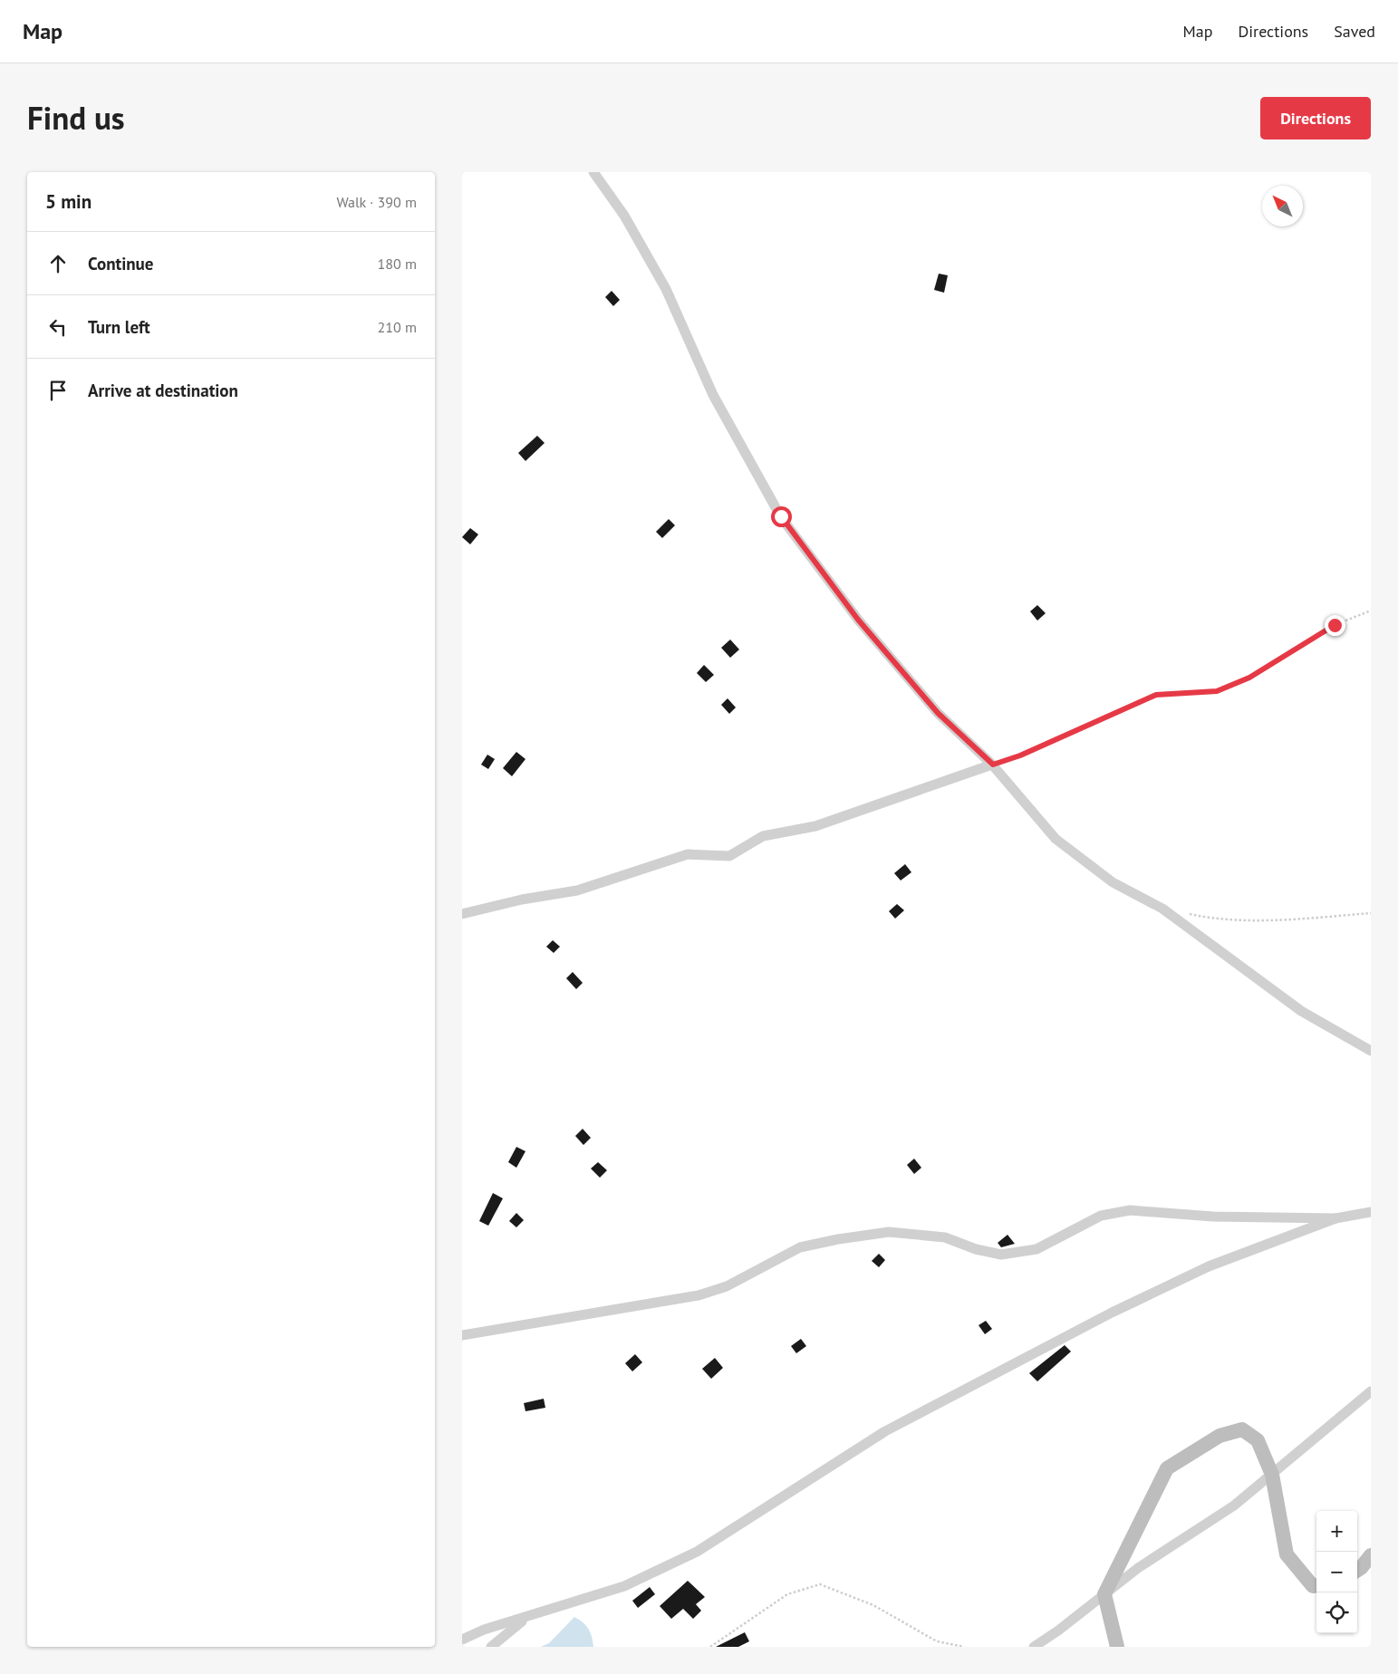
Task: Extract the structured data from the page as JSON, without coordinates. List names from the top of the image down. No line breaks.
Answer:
{"north":"top left","page":{"header":"Map","nav":["Map","Directions","Saved"],"title":"Find us","buttons":"Directions","heading":["5 min","Walk · 390 m"],"list":[["Continue","180 m"],["Turn left","210 m"],"Arrive at destination"],"map_buttons":["+","−"]}}
